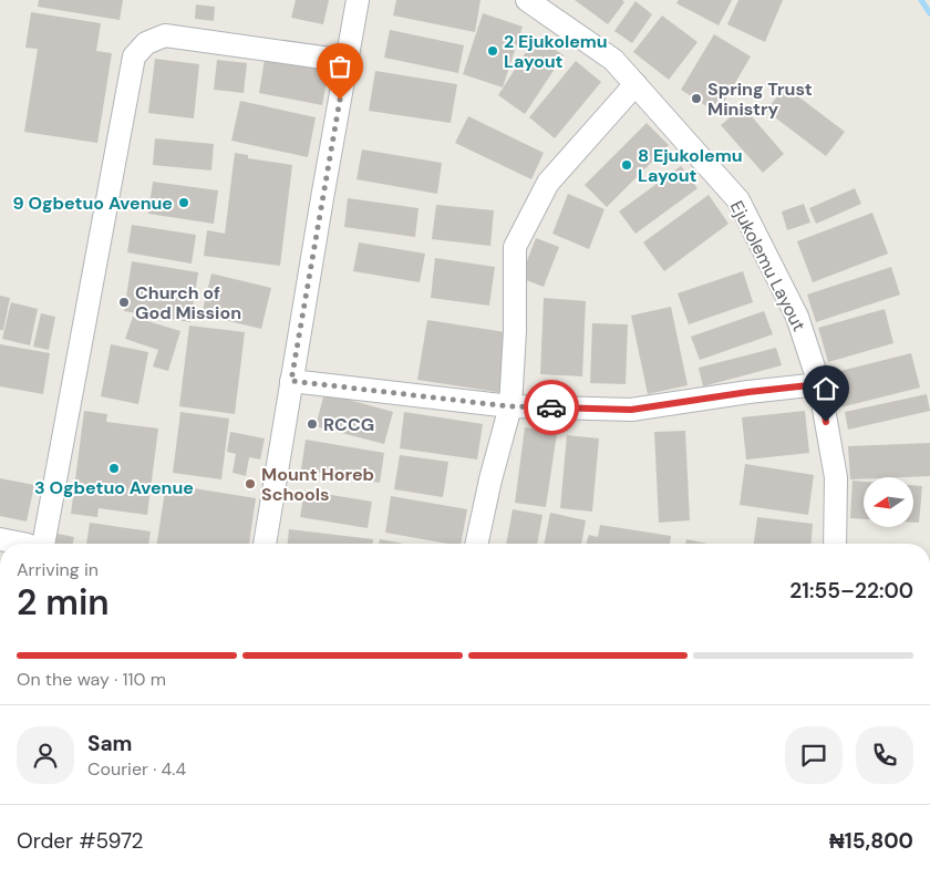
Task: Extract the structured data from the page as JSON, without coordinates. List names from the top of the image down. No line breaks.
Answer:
{"streets":{"street":["Ejukolemu Layout"]},"places":["2 Ejukolemu Layout","Spring Trust Ministry","8 Ejukolemu Layout","9 Ogbetuo Avenue","Church of God Mission","RCCG","3 Ogbetuo Avenue","Mount Horeb Schools"],"north":"left","page":{"heading":["2 min","Arriving in","21:55–22:00"],"panel":["Sam","Courier · 4.4","Order #5972","₦15,800"],"bar":"On the way · 110 m"}}
